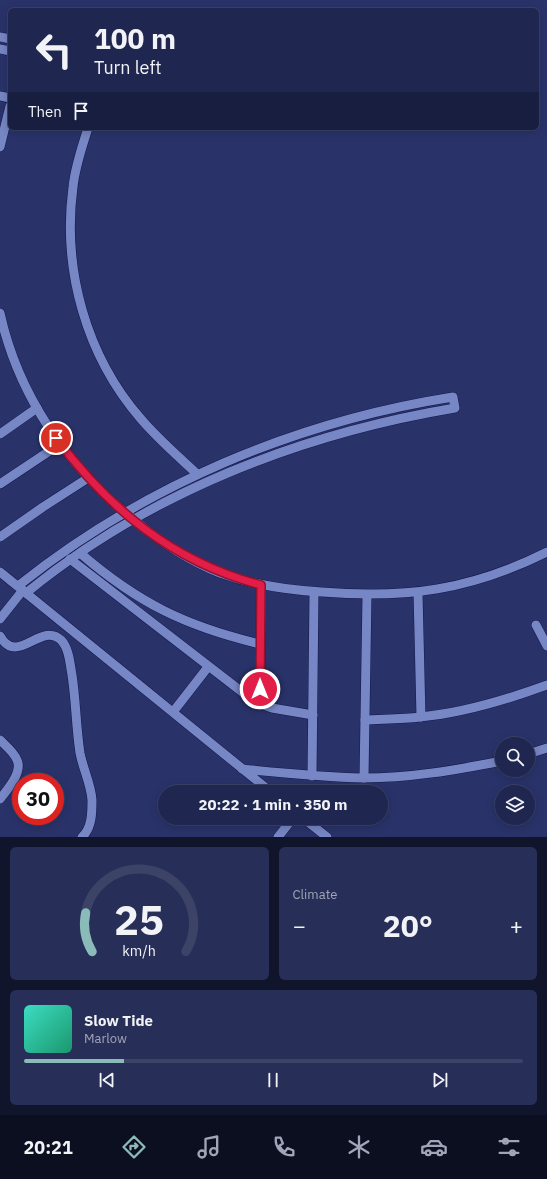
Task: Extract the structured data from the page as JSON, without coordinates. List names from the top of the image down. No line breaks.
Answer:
{"page":{"turn":["100 m","Turn left"],"then":"Then","limit":"30","trip":"20:22 · 1 min · 350 m","tile":"Climate","heat":["−","20°","+"],"song":["Slow Tide","Marlow"],"tabs":"20:21","gauge":["25","km/h"]}}
